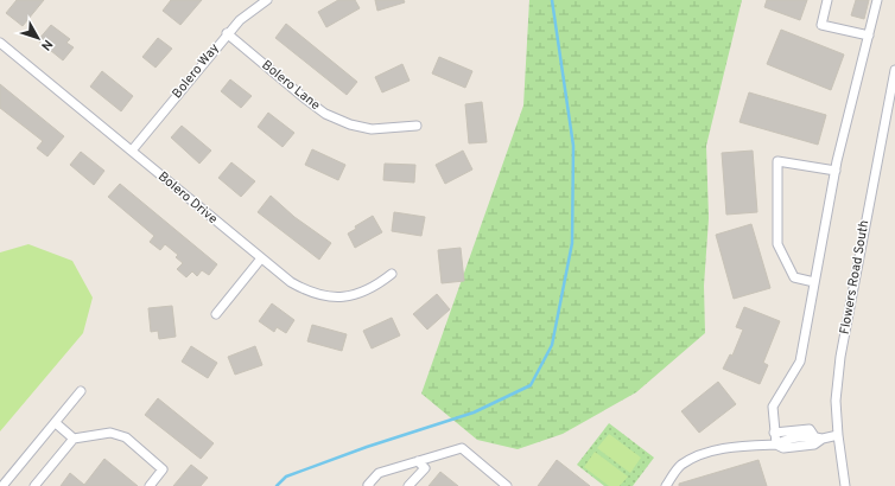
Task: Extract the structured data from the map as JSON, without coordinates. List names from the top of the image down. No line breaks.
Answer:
{"streets":{"street":["Bolero Way","Bolero Lane","Bolero Drive","Flowers Road South"]},"crossings":[["Bolero Way","Bolero Lane"],["Bolero Way","Bolero Drive"]],"north":"bottom right"}
